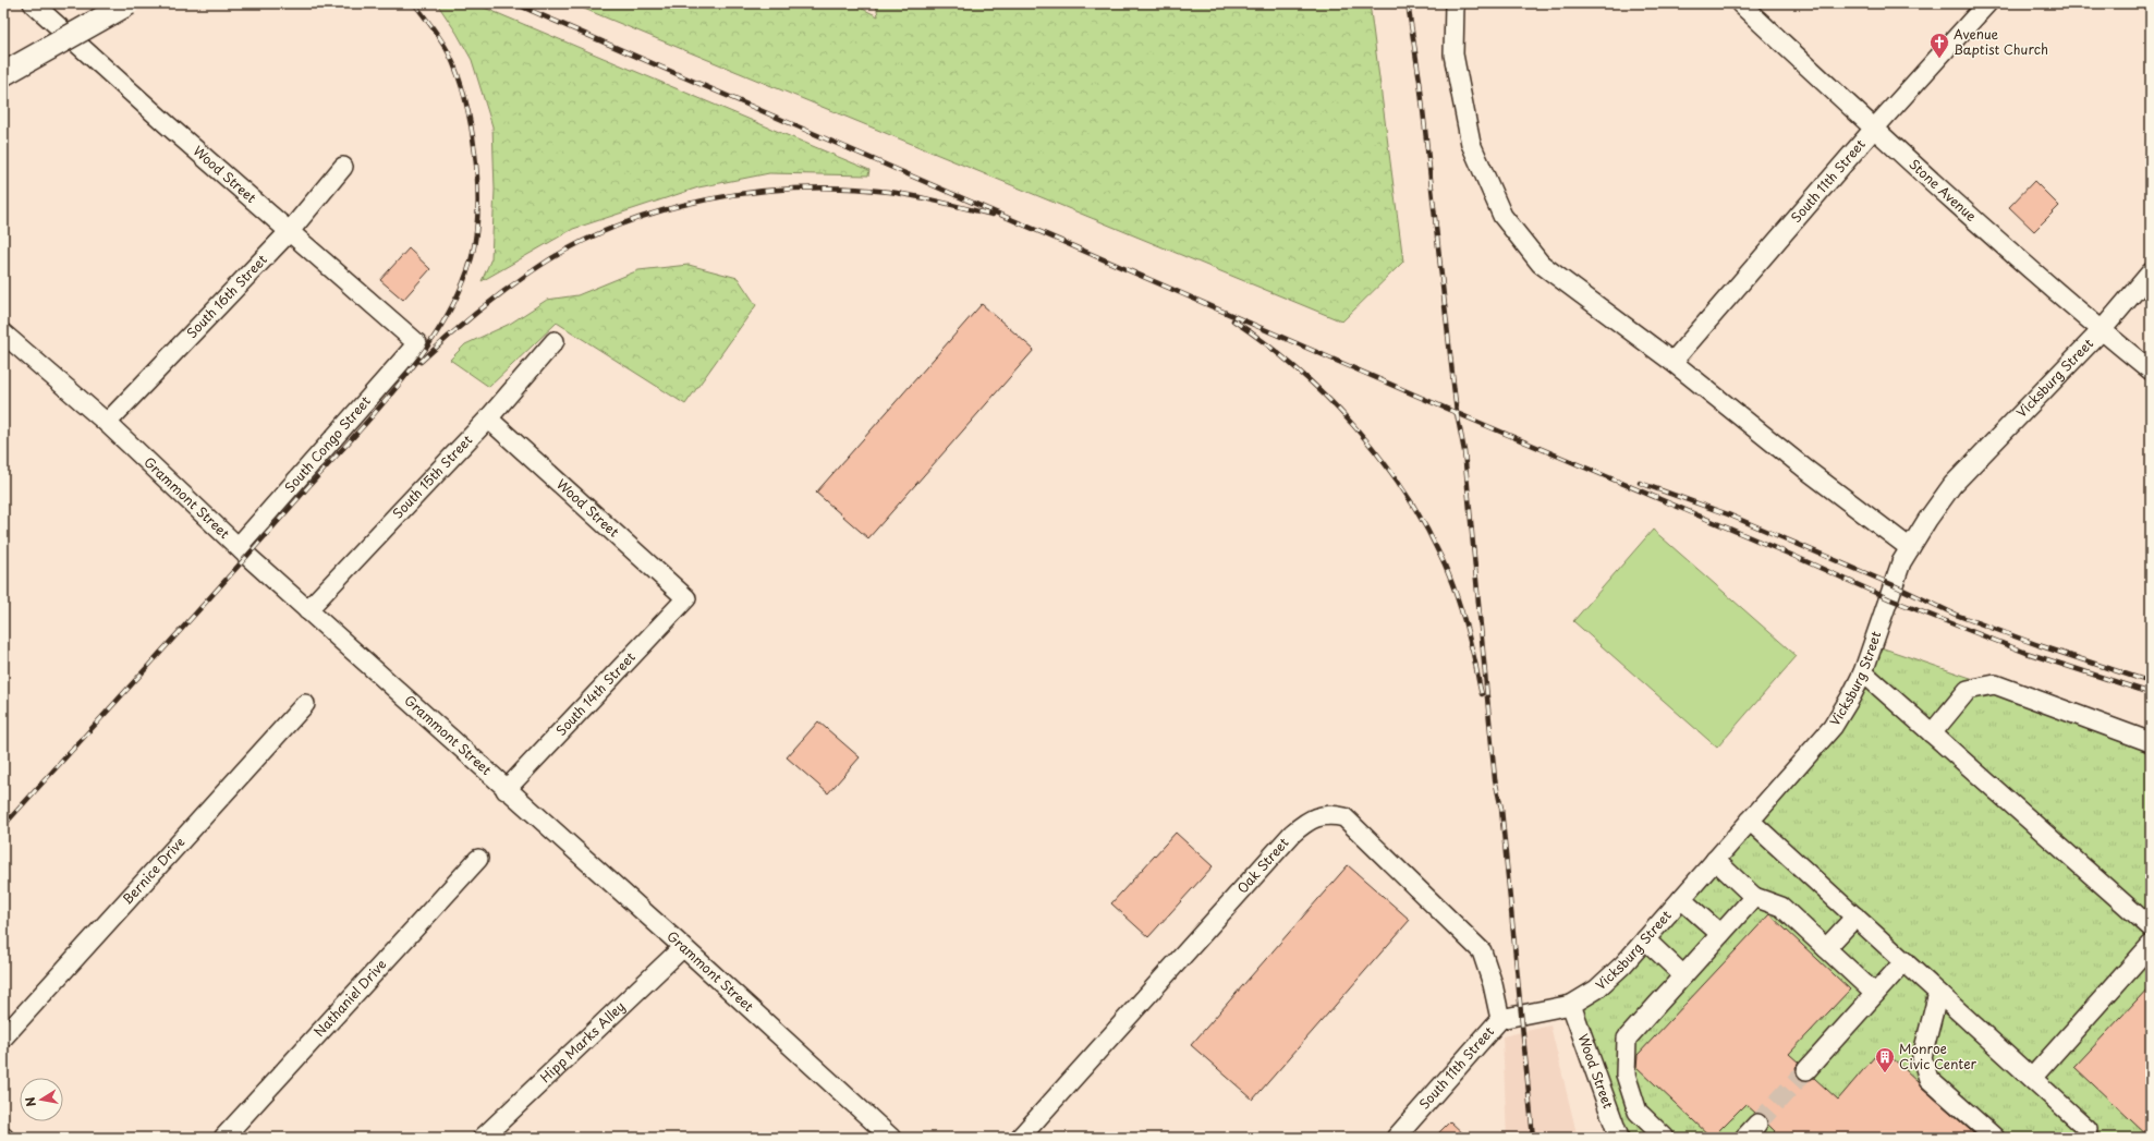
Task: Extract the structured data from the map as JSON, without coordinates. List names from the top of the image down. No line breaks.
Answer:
{"streets":{"street":["Wood Street","South 11th Street","Stone Avenue","South 16th Street","Vicksburg Street","South Congo Street","South 15th Street","Grammont Street","South 14th Street","Oak Street","Bernice Drive","Nathaniel Drive","Hipp Marks Alley"]},"crossings":[["Wood Street","South 16th Street"],["Wood Street","Vicksburg Street"],["Wood Street","South Congo Street"],["Wood Street","South 15th Street"],["Wood Street","South 14th Street"],["South 11th Street","Stone Avenue"],["South 11th Street","Vicksburg Street"],["South 11th Street","Oak Street"],["Stone Avenue","Vicksburg Street"],["South 16th Street","Grammont Street"],["Vicksburg Street","Oak Street"],["South Congo Street","Grammont Street"],["South 15th Street","Grammont Street"],["Grammont Street","South 14th Street"],["Grammont Street","Hipp Marks Alley"]],"places":{"church":["Avenue Baptist Church"],"building":["Monroe Civic Center"]},"north":"left"}
